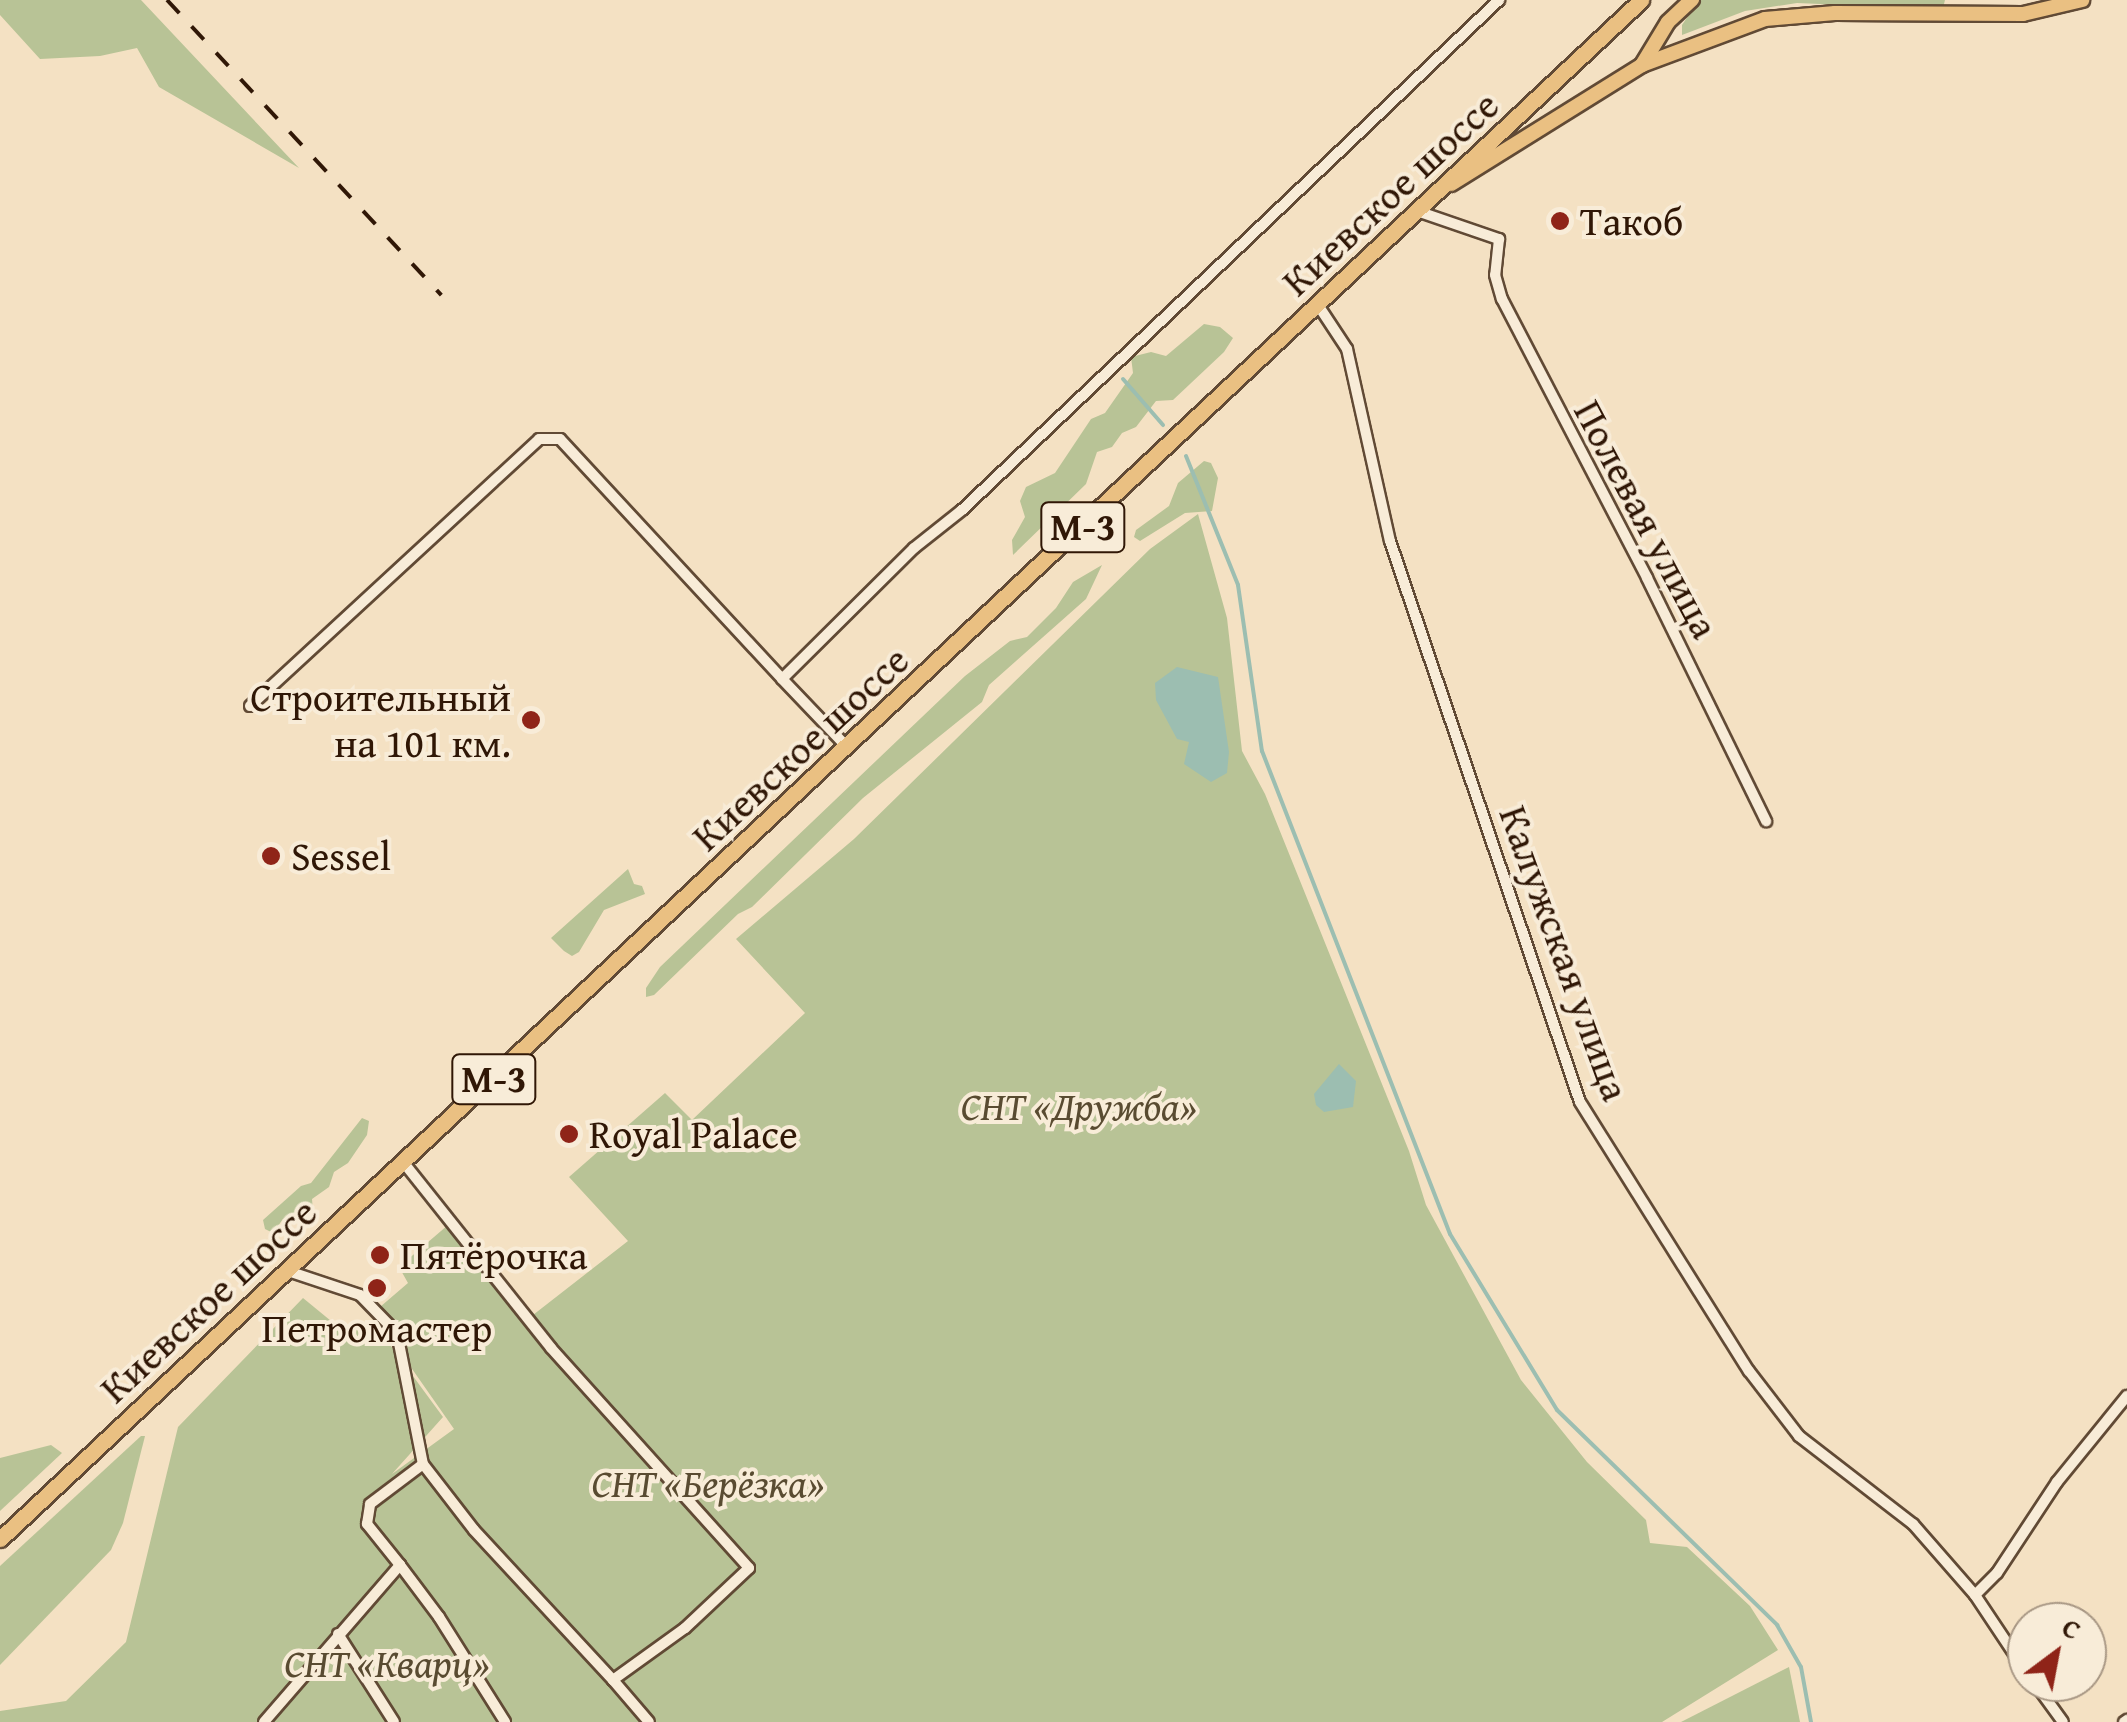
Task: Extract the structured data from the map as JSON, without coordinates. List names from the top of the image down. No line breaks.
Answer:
{"streets":{"highway":["Киевское шоссе","М-3"],"street":["Полевая улица","Калужская улица"]},"crossings":[["Киевское шоссе","Полевая улица"],["Киевское шоссе","Калужская улица"]],"parks":["СНТ «Дружба»","СНТ «Берёзка»","СНТ «Кварц»"],"places":["Такоб","Строительный на 101 км.","Sessel","Royal Palace","Пятёрочка","Петромастер"],"north":"top right"}
